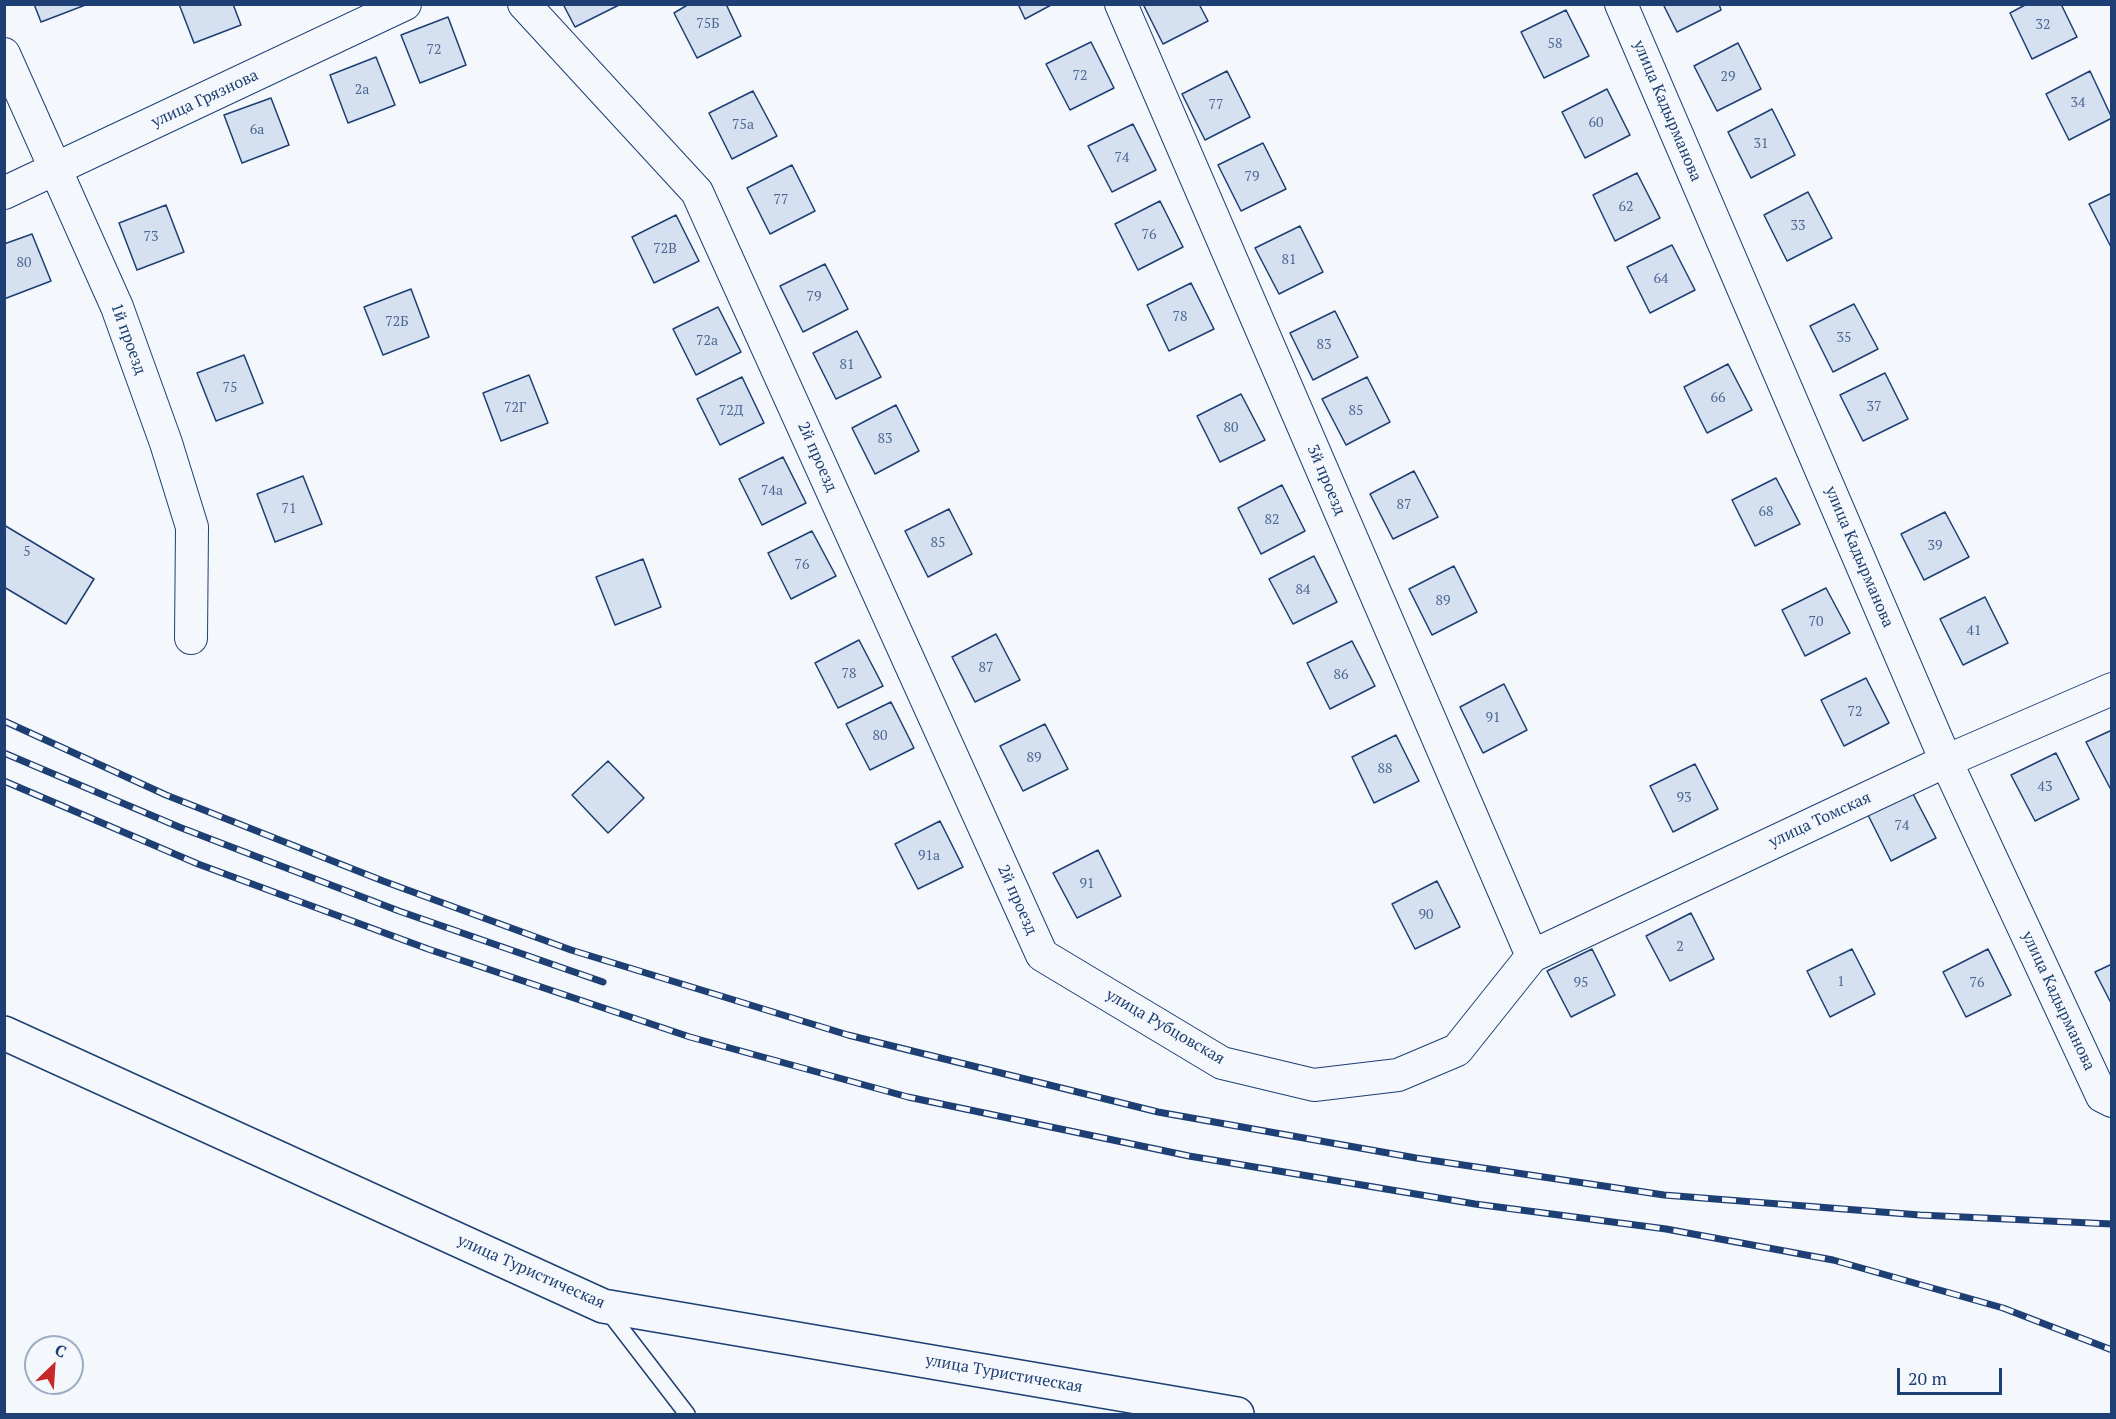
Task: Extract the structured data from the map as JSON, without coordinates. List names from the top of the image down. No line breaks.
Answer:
{"streets":{"street":["улица Грязнова","улица Кадырманова","1й проезд","2й проезд","3й проезд","улица Томская","улица Рубцовская","улица Туристическая"]},"crossings":[["улица Грязнова","1й проезд"],["улица Кадырманова","улица Томская"],["2й проезд","улица Рубцовская"],["3й проезд","улица Томская"],["3й проезд","улица Рубцовская"],["улица Томская","улица Рубцовская"]],"house_numbers":["75Б","32","58","72","72","29","2а","34","77","60","75а","6а","31","74","79","77","62","33","76","73","72В","81","80","64","79","78","72Б","35","72а","83","81","75","66","37","72Г","72Д","85","80","83","74а","87","71","68","82","85","39","5","76","84","89","70","41","87","78","86","72","91","80","89","88","43","93","74","91а","91","90","2","1","95","76"],"scale_bar":"20 m","north":"top right"}
